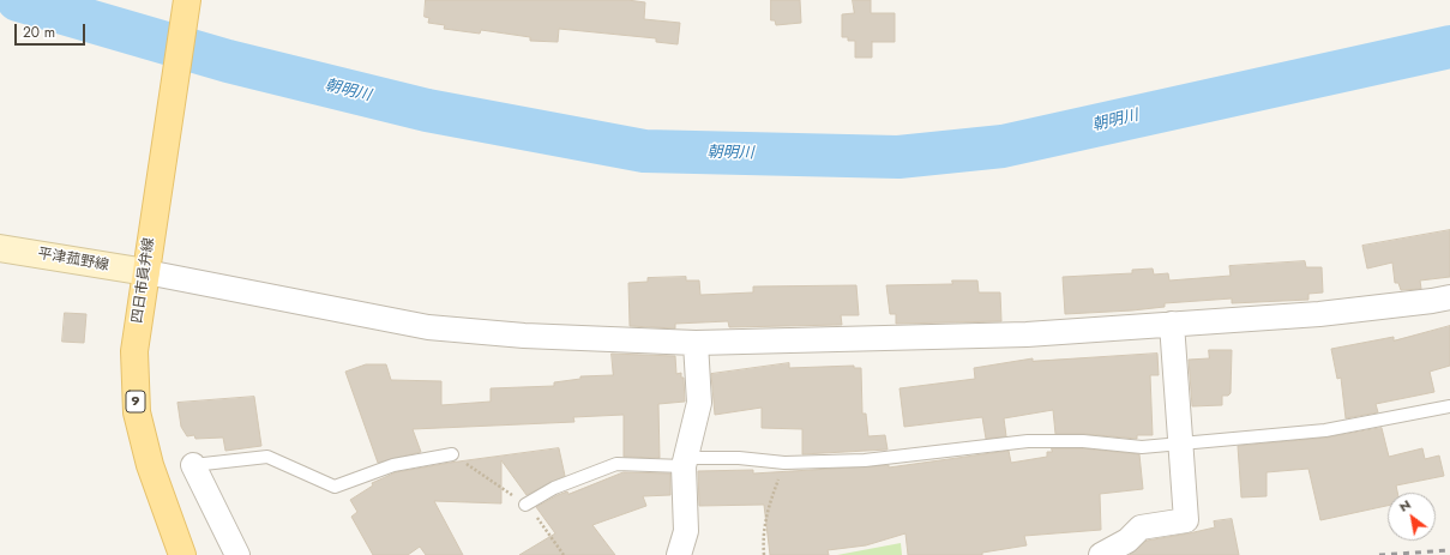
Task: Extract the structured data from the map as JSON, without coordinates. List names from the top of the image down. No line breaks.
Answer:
{"streets":{"main road":["平津菰野線","四日市員弁線","9"]},"crossings":[["平津菰野線","四日市員弁線"]],"water":["朝明川"],"scale_bar":"20 m","north":"top left"}
